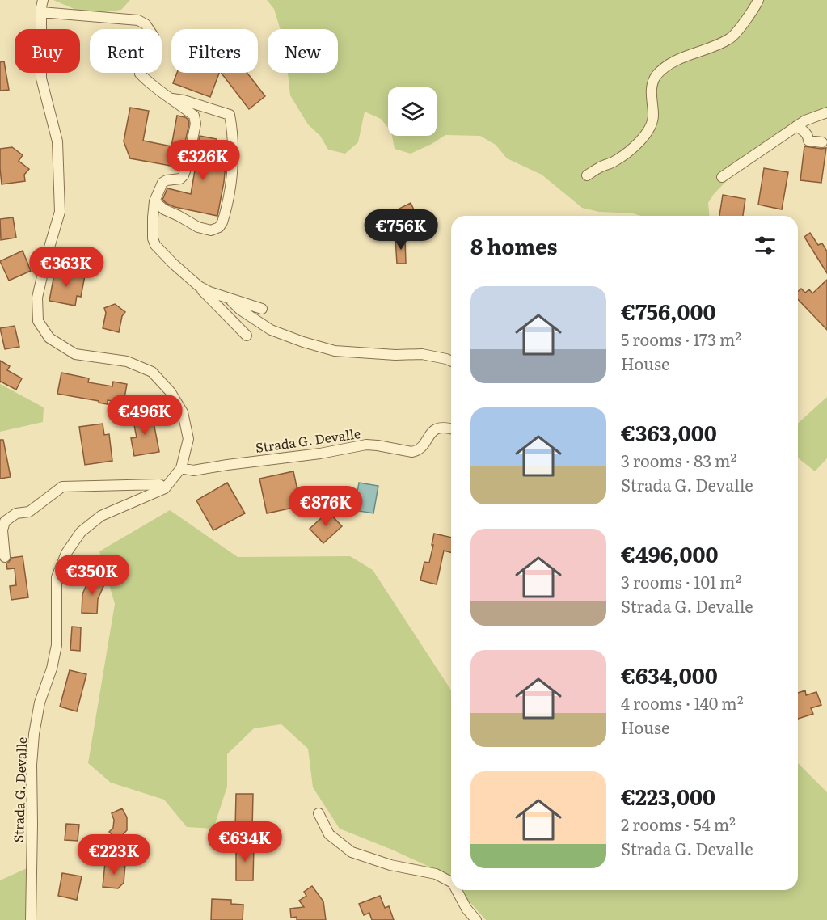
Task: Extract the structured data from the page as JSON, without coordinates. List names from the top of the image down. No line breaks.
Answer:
{"streets":{"street":["Strada G. Devalle"]},"page":{"chip":["Buy","Rent","Filters","New"],"price":["€326K","€756K","€363K","€496K","€876K","€350K","€634K","€223K"],"heading":"8 homes","list":[{"name":"€756,000","note":"5 rooms · 173 m² · House"},{"name":"€363,000","note":"3 rooms · 83 m² · Strada G. Devalle"},{"name":"€496,000","note":"3 rooms · 101 m² · Strada G. Devalle"},{"name":"€634,000","note":"4 rooms · 140 m² · House"},{"name":"€223,000","note":"2 rooms · 54 m² · Strada G. Devalle"}]}}
